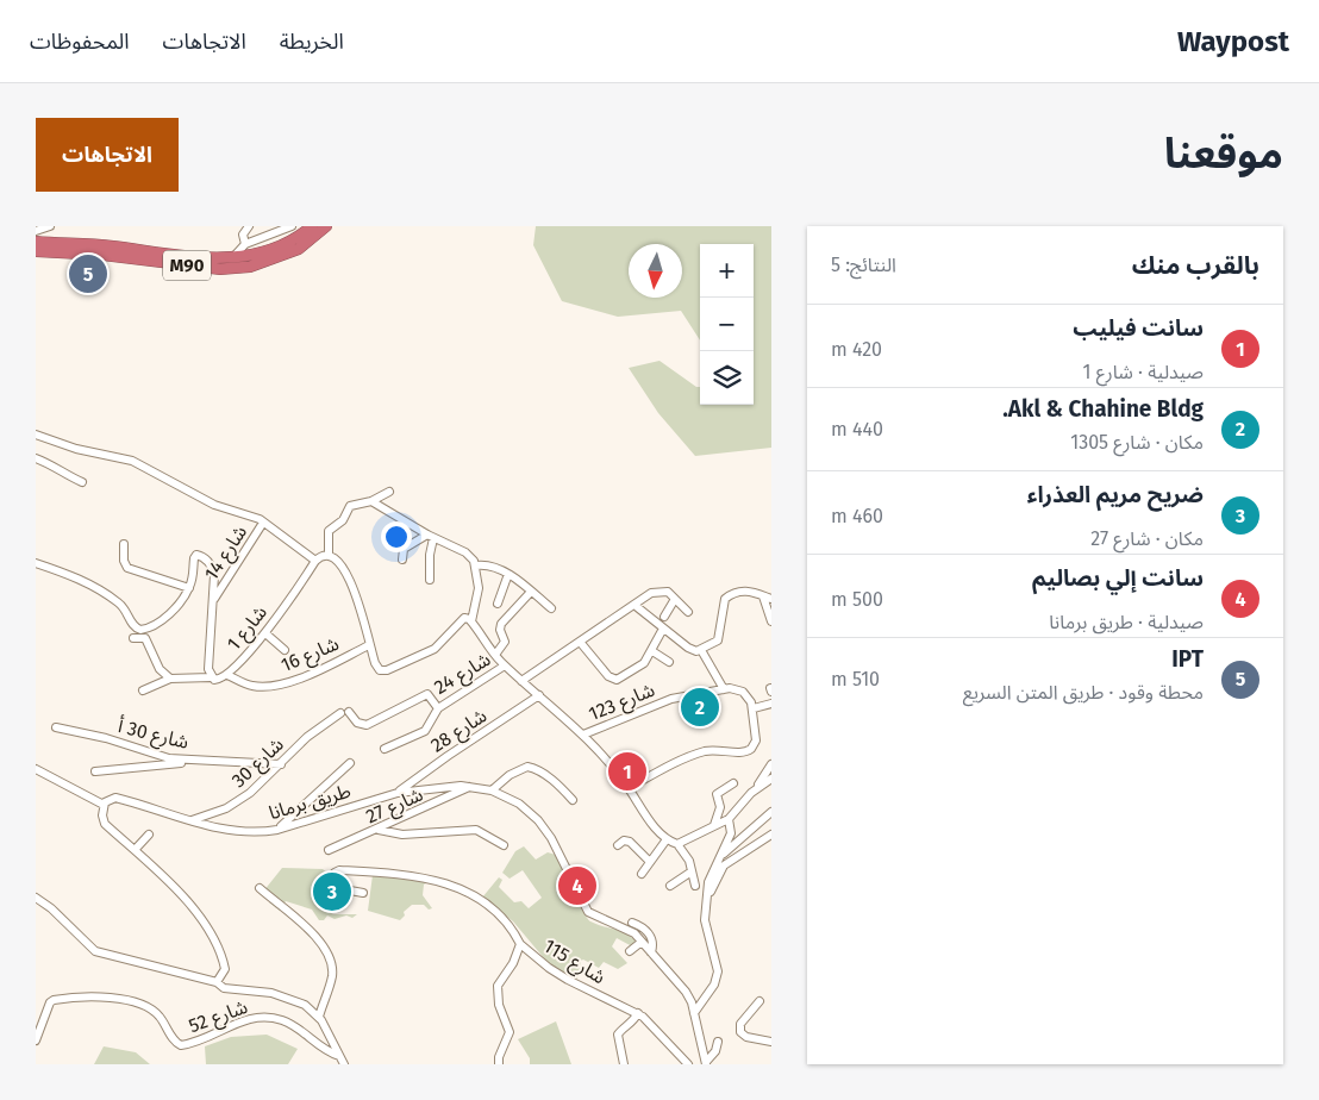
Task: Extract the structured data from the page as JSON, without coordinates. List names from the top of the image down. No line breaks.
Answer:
{"streets":{"highway":["M90"],"street":["شارع 14","شارع 1","شارع 16","شارع 24","شارع 123","شارع 28","شارع 30 أ","شارع 30","طريق برمانا","شارع 27","شارع 115","شارع 52"]},"crossings":[["شارع 14","شارع 1"],["شارع 1","شارع 16"],["شارع 28","طريق برمانا"],["شارع 30 أ","شارع 30"],["شارع 30","طريق برمانا"],["طريق برمانا","شارع 27"]],"north":"bottom","page":{"header":"Waypost","nav":["الخريطة","الاتجاهات","المحفوظات"],"title":"موقعنا","buttons":"الاتجاهات","heading":["بالقرب منك","النتائج: 5"],"map_buttons":["+","−"],"pins":["5","2","1","4","3"],"list":[{"mark":"1","name":"سانت فيليب","note":"صيدلية · شارع 1","value":"420 m"},{"mark":"2","name":"Akl & Chahine Bldg.","note":"مكان · شارع 1305","value":"440 m"},{"mark":"3","name":"ضريح مريم العذراء","note":"مكان · شارع 27","value":"460 m"},{"mark":"4","name":"سانت إلي بصاليم","note":"صيدلية · طريق برمانا","value":"500 m"},{"mark":"5","name":"IPT","note":"محطة وقود · طريق المتن السريع","value":"510 m"}]}}
